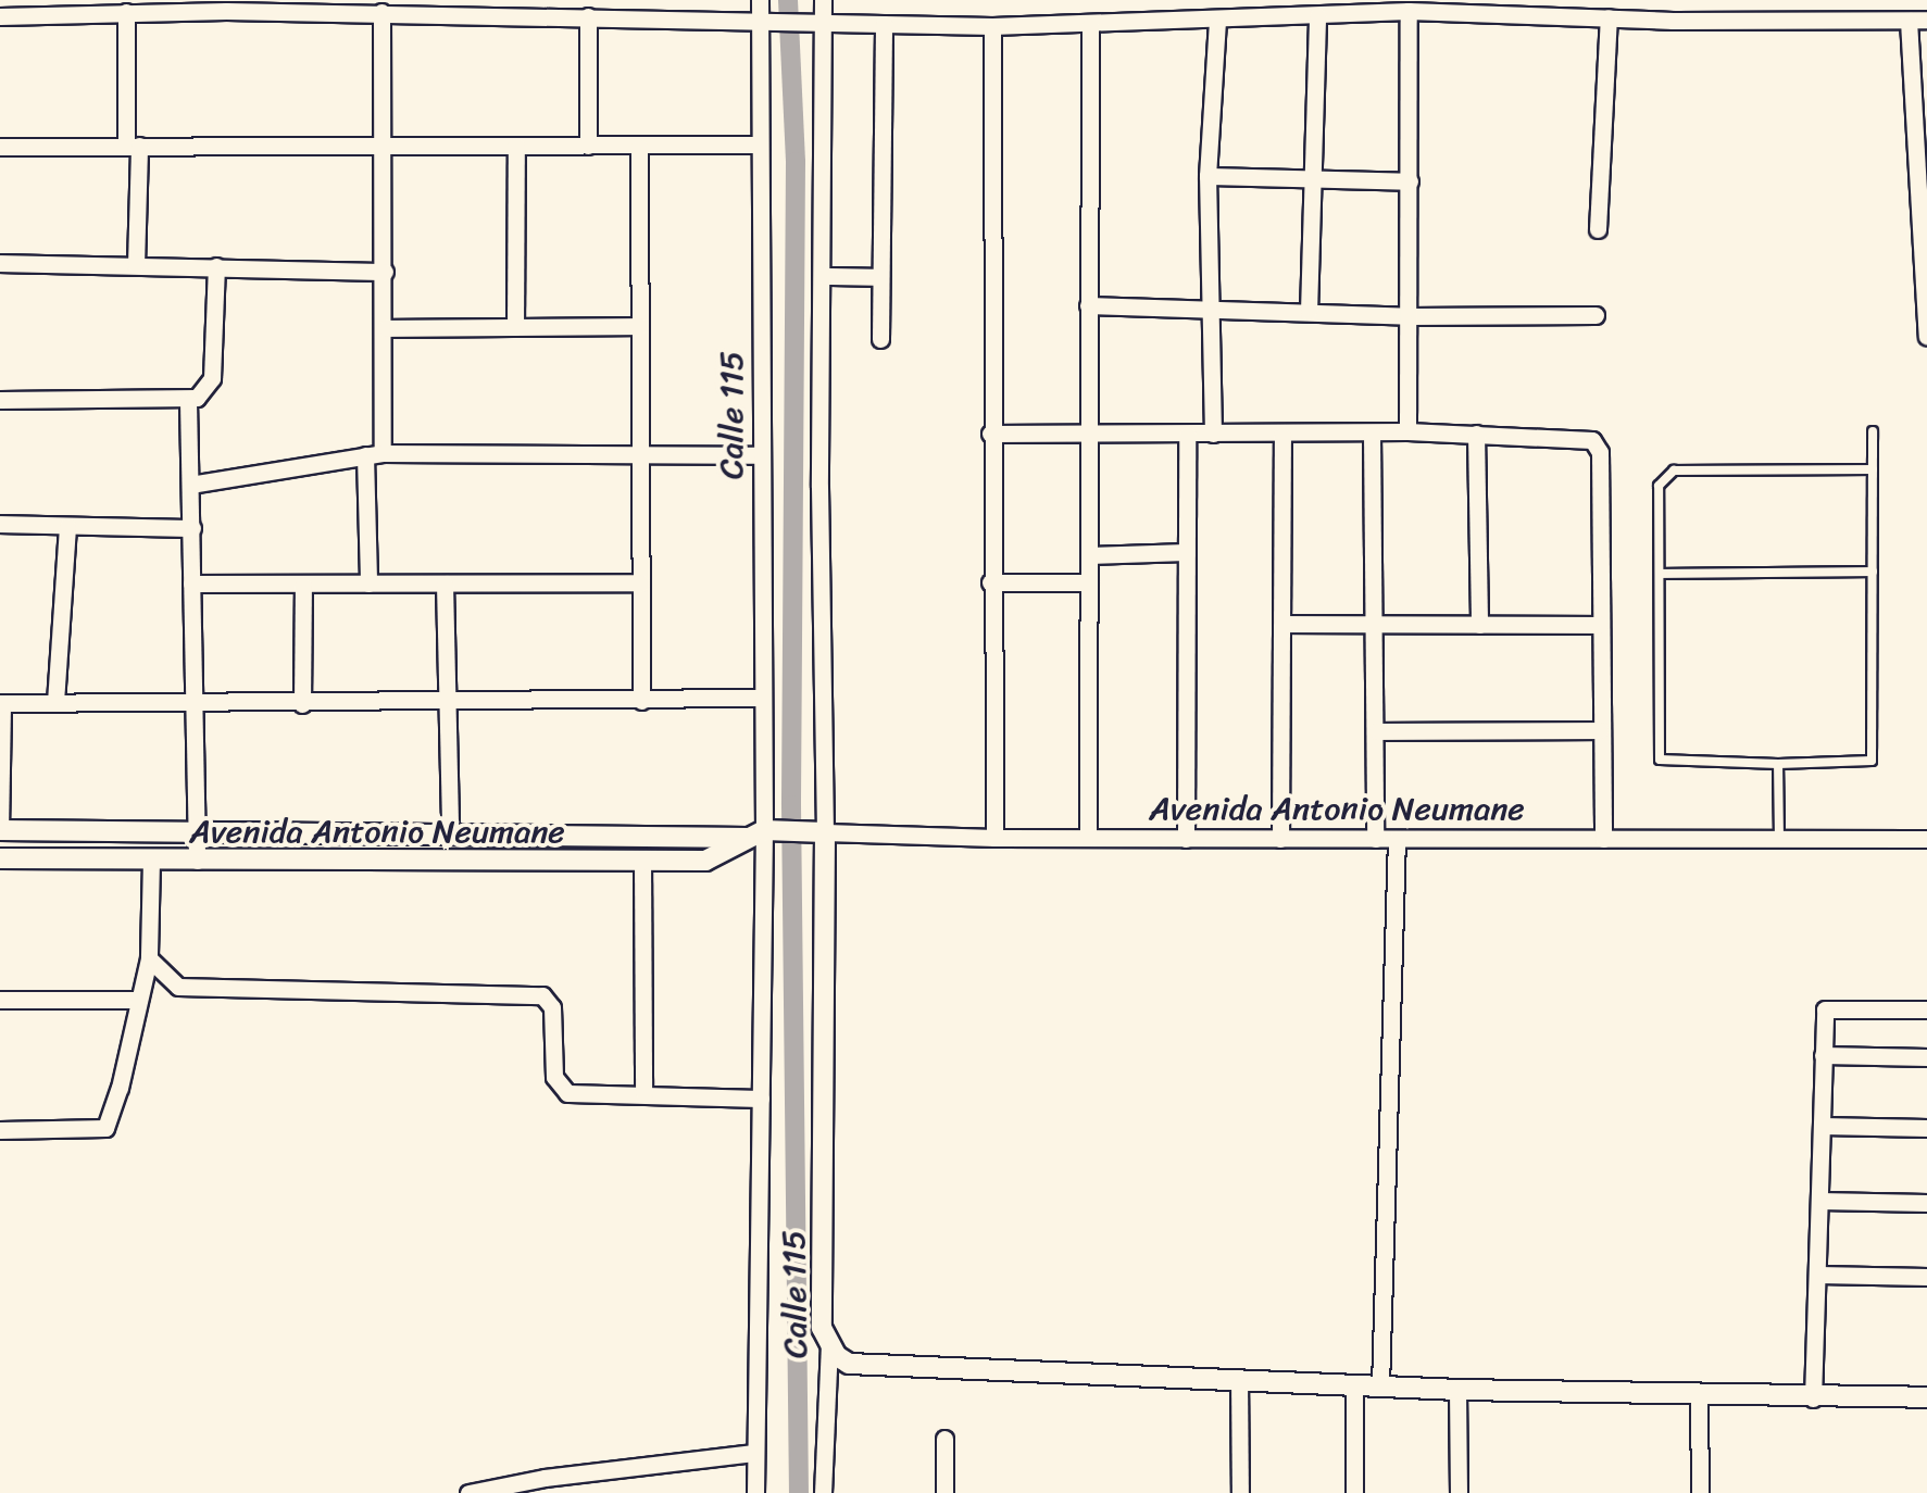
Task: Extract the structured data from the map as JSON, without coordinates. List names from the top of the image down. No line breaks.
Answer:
{"streets":{"street":["Calle 115","Avenida Antonio Neumane"]},"crossings":[["Calle 115","Avenida Antonio Neumane"]]}
